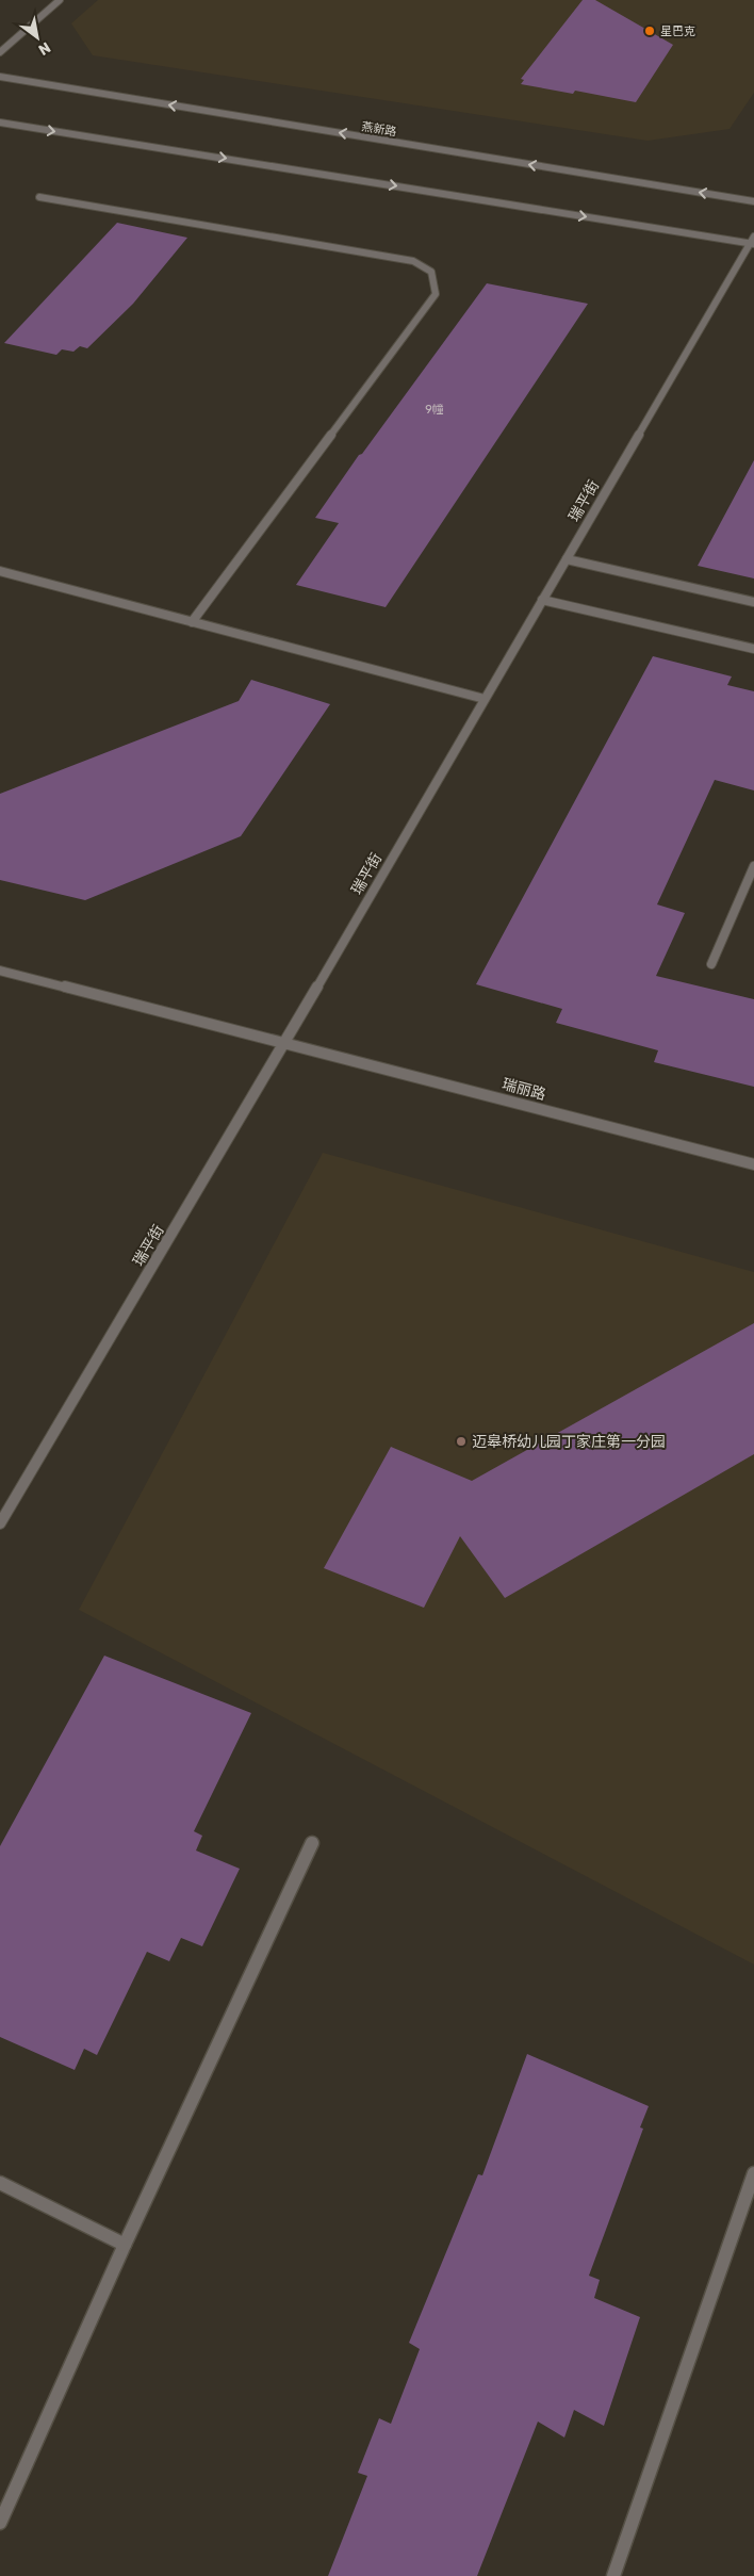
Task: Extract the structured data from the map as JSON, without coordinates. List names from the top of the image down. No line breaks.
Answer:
{"streets":{"street":["燕新路","瑞平街","瑞丽路"]},"crossings":[["瑞平街","瑞丽路"]],"places":["星巴克","迈皋桥幼儿园丁家庄第一分园"],"house_numbers":["9幢"],"north":"bottom right"}
